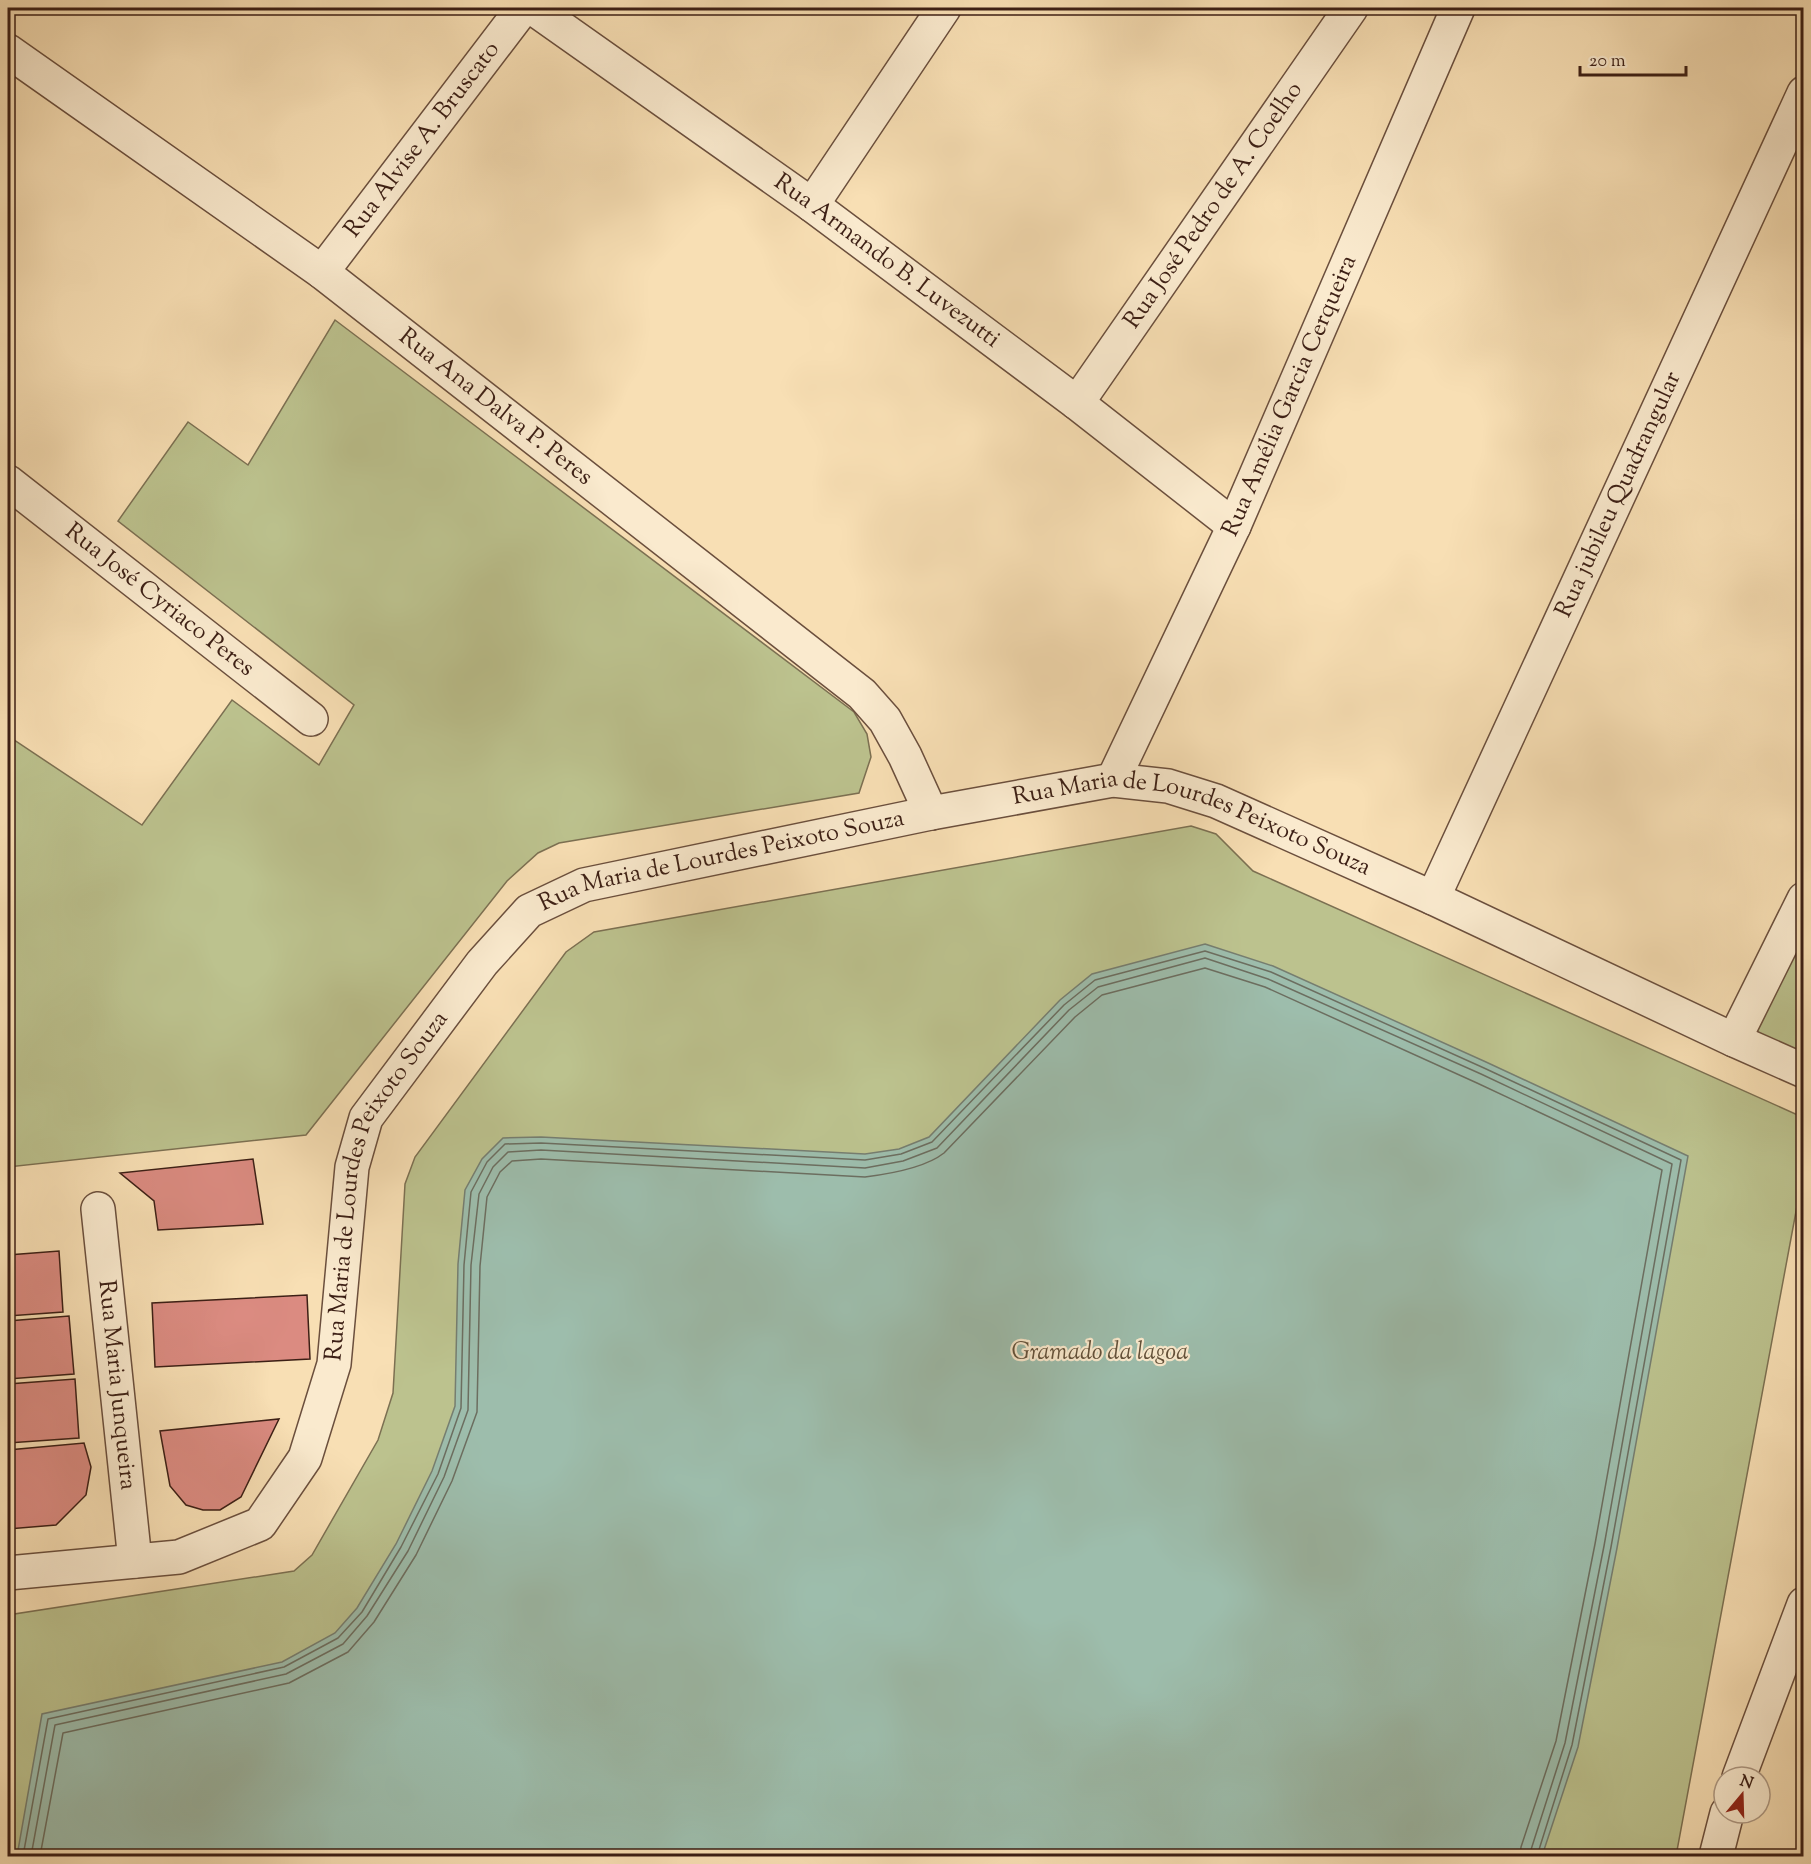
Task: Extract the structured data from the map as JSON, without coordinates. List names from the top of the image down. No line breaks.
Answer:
{"streets":{"street":["Rua Alvise A. Bruscato","Rua José Pedro de A. Coelho","Rua Armando B. Luvezutti","Rua Amélia Garcia Cerqueira","Rua Ana Dalva P. Peres","Rua jubileu Quadrangular","Rua José Cyriaco Peres","Rua Maria de Lourdes Peixoto Souza","Rua Maria Junqueira"]},"crossings":[["Rua Alvise A. Bruscato","Rua Ana Dalva P. Peres"],["Rua José Pedro de A. Coelho","Rua Armando B. Luvezutti"],["Rua Armando B. Luvezutti","Rua Amélia Garcia Cerqueira"],["Rua Amélia Garcia Cerqueira","Rua Maria de Lourdes Peixoto Souza"],["Rua Ana Dalva P. Peres","Rua Maria de Lourdes Peixoto Souza"],["Rua jubileu Quadrangular","Rua Maria de Lourdes Peixoto Souza"],["Rua Maria de Lourdes Peixoto Souza","Rua Maria Junqueira"]],"parks":["Gramado da lagoa"],"scale_bar":"20 m","north":"top"}
